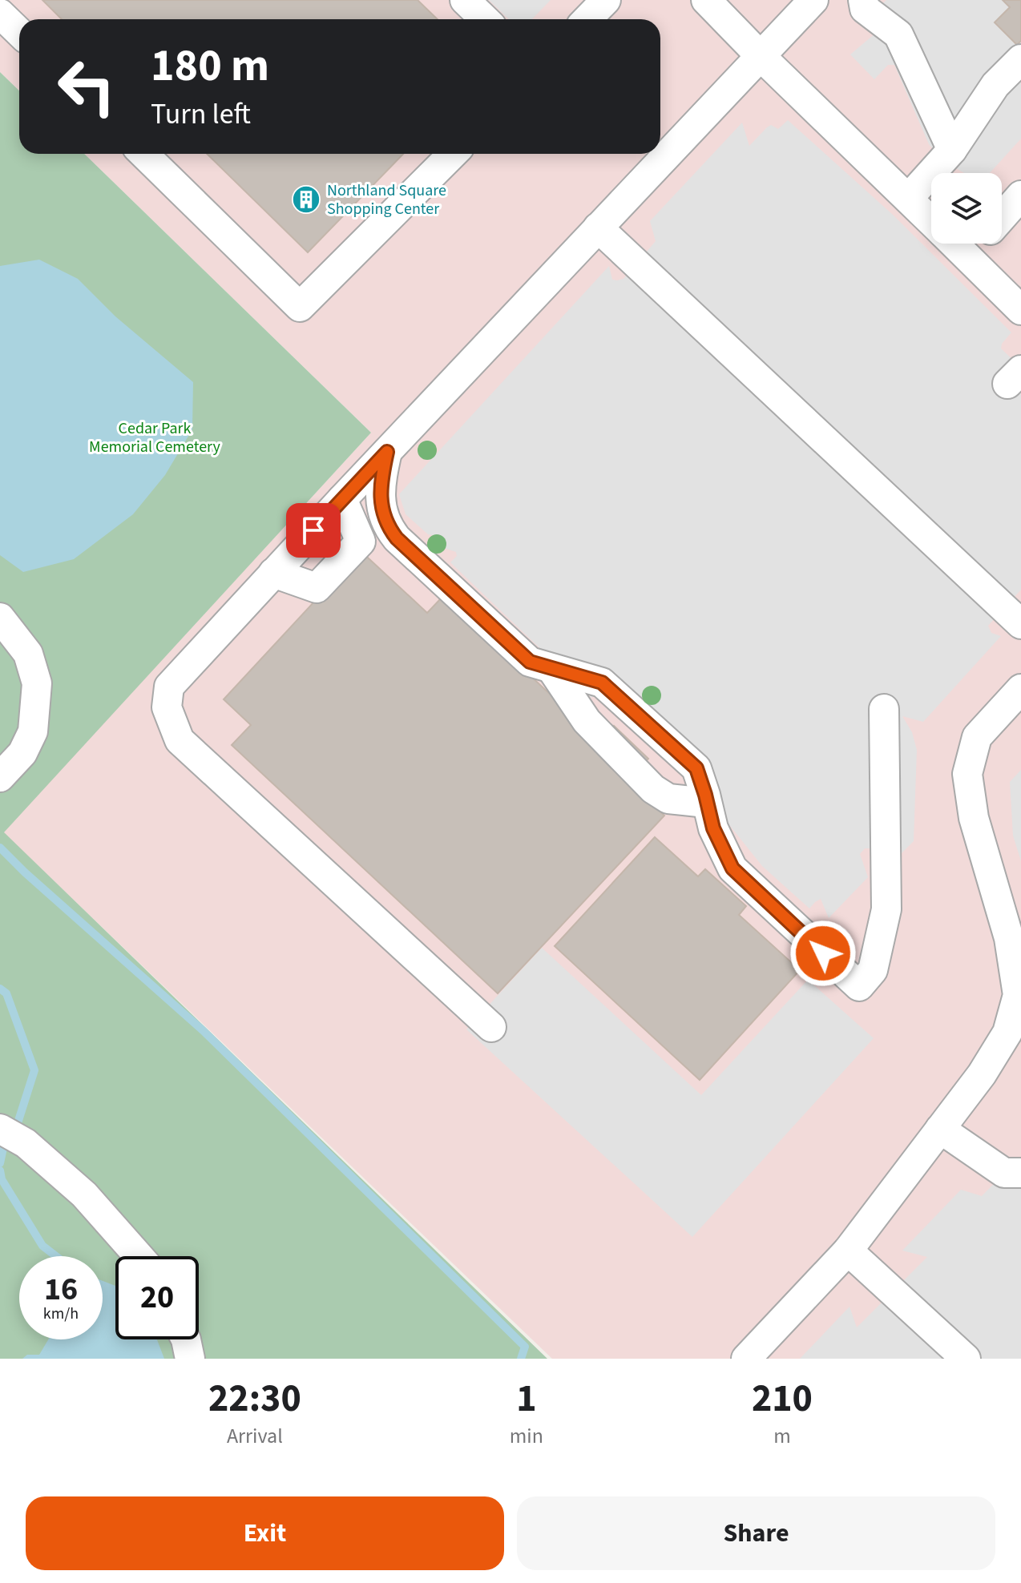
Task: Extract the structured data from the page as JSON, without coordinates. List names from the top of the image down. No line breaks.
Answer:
{"parks":["Cedar Park Memorial Cemetery"],"places":{"building":["Northland Square Shopping Center"]},"page":{"turn":["180 m","Turn left"],"speed":"16 km/h","limit":"20","eta":["22:30","Arrival","1","min","210","m"],"buttons":["Exit","Share"]}}
